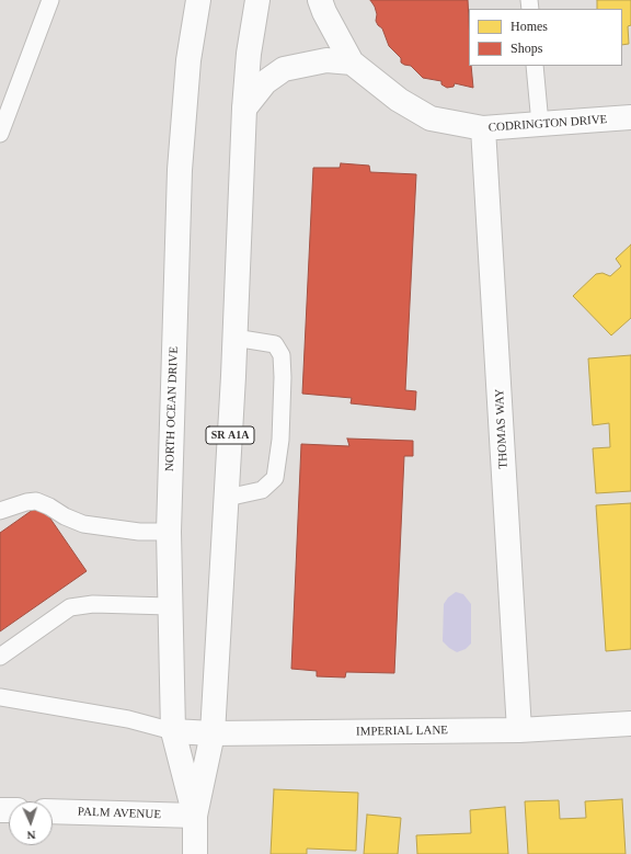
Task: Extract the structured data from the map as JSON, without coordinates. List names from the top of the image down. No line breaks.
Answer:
{"streets":{"street":["CODRINGTON DRIVE","NORTH OCEAN DRIVE","THOMAS WAY","SR A1A","IMPERIAL LANE","PALM AVENUE"]},"crossings":[["CODRINGTON DRIVE","THOMAS WAY"],["NORTH OCEAN DRIVE","IMPERIAL LANE"],["NORTH OCEAN DRIVE","PALM AVENUE"],["THOMAS WAY","IMPERIAL LANE"]],"legend":["Homes","Shops"],"north":"bottom"}
